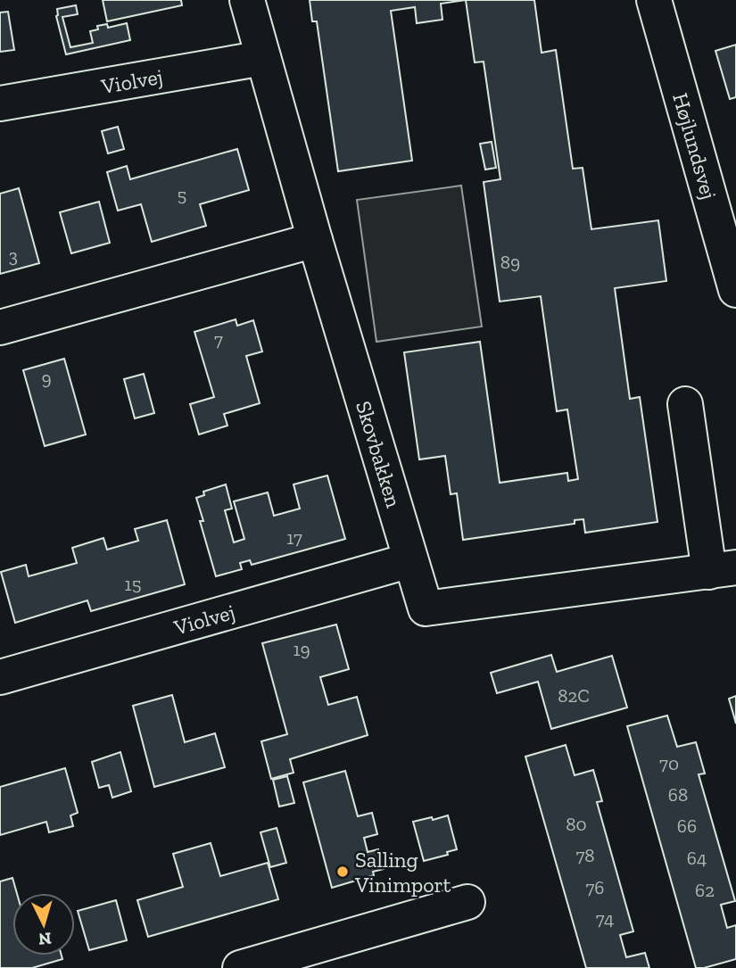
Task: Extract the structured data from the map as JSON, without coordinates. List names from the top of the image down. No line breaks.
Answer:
{"streets":{"street":["Violvej","Højlundsvej","Skovbakken"]},"crossings":[["Violvej","Skovbakken"]],"places":["Salling Vinimport"],"house_numbers":["5","3","89","7","9","17","15","19","82C","70","68","80","66","78","64","76","62","74"],"north":"bottom"}
